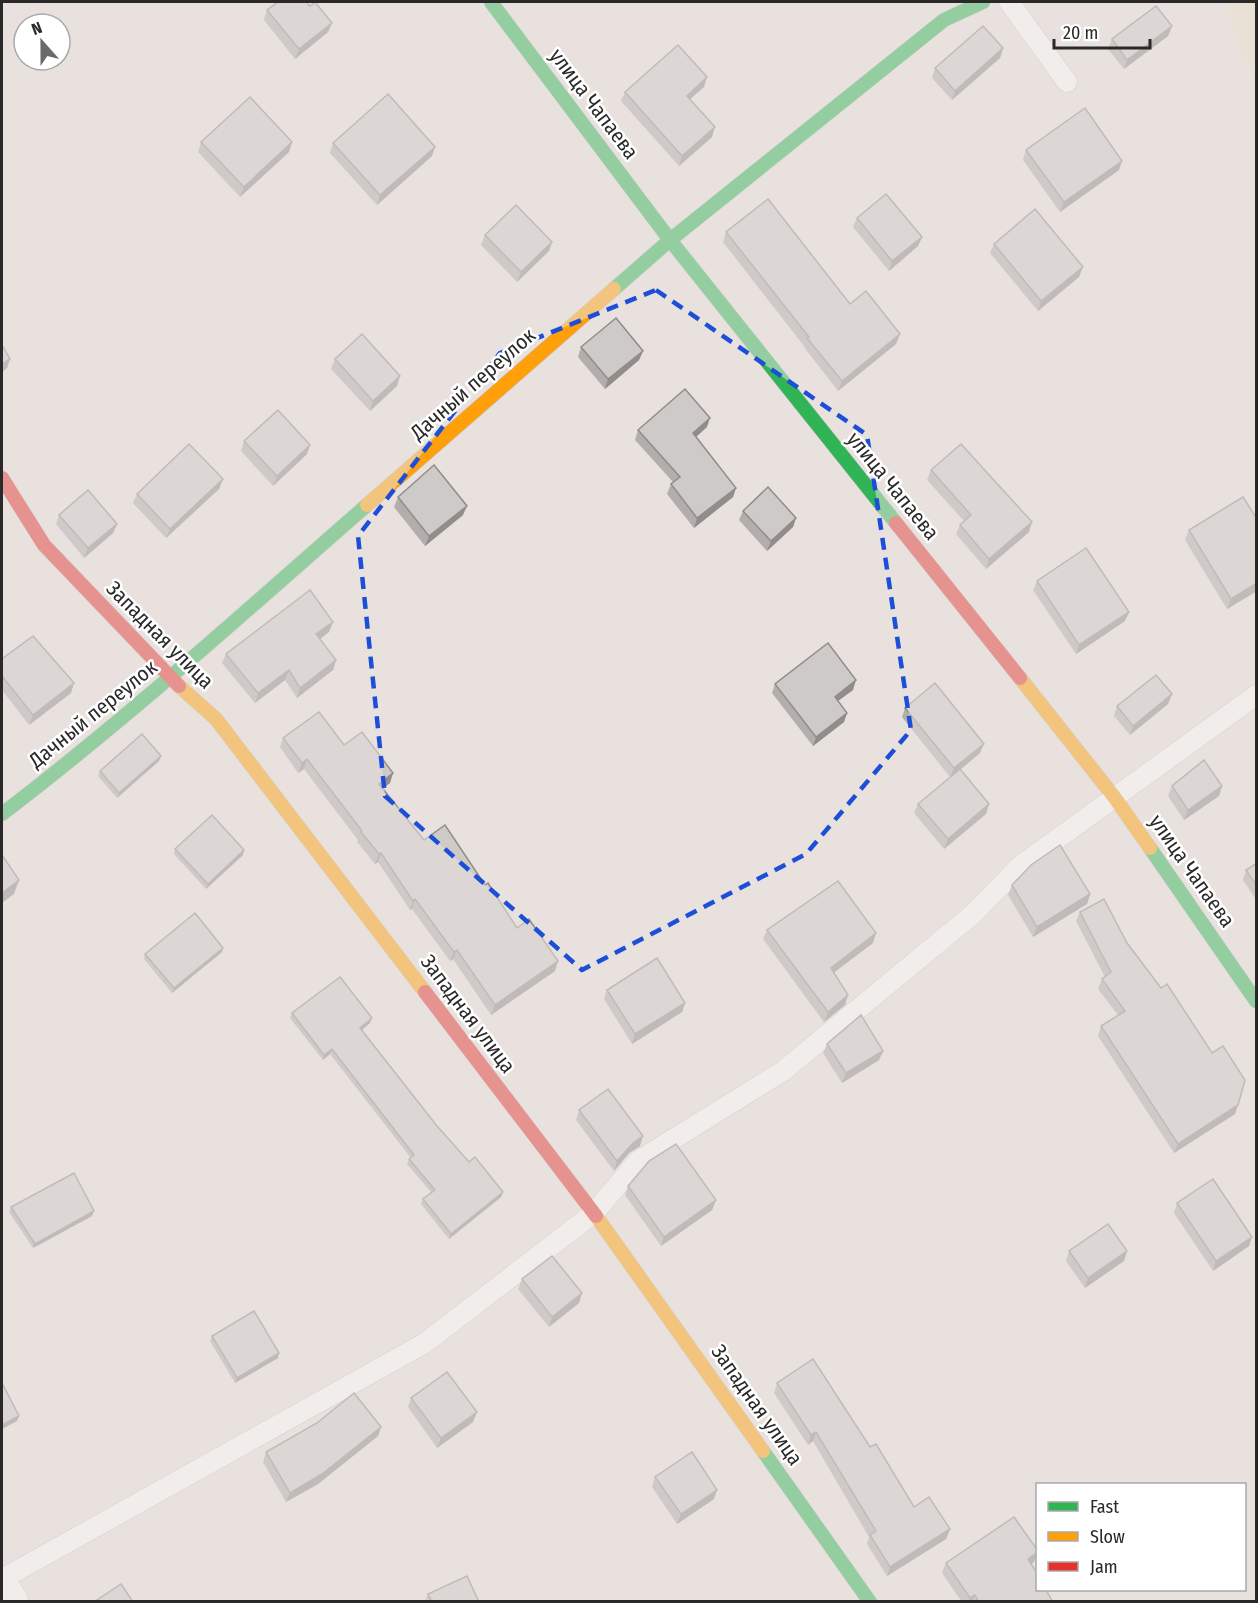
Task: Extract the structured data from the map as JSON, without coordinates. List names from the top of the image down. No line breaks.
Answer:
{"streets":{"street":["улица Чапаева","Дачный переулок","Западная улица"]},"crossings":[["улица Чапаева","Дачный переулок"],["Дачный переулок","Западная улица"]],"legend":["Fast","Slow","Jam"],"scale_bar":"20 m","north":"top"}
